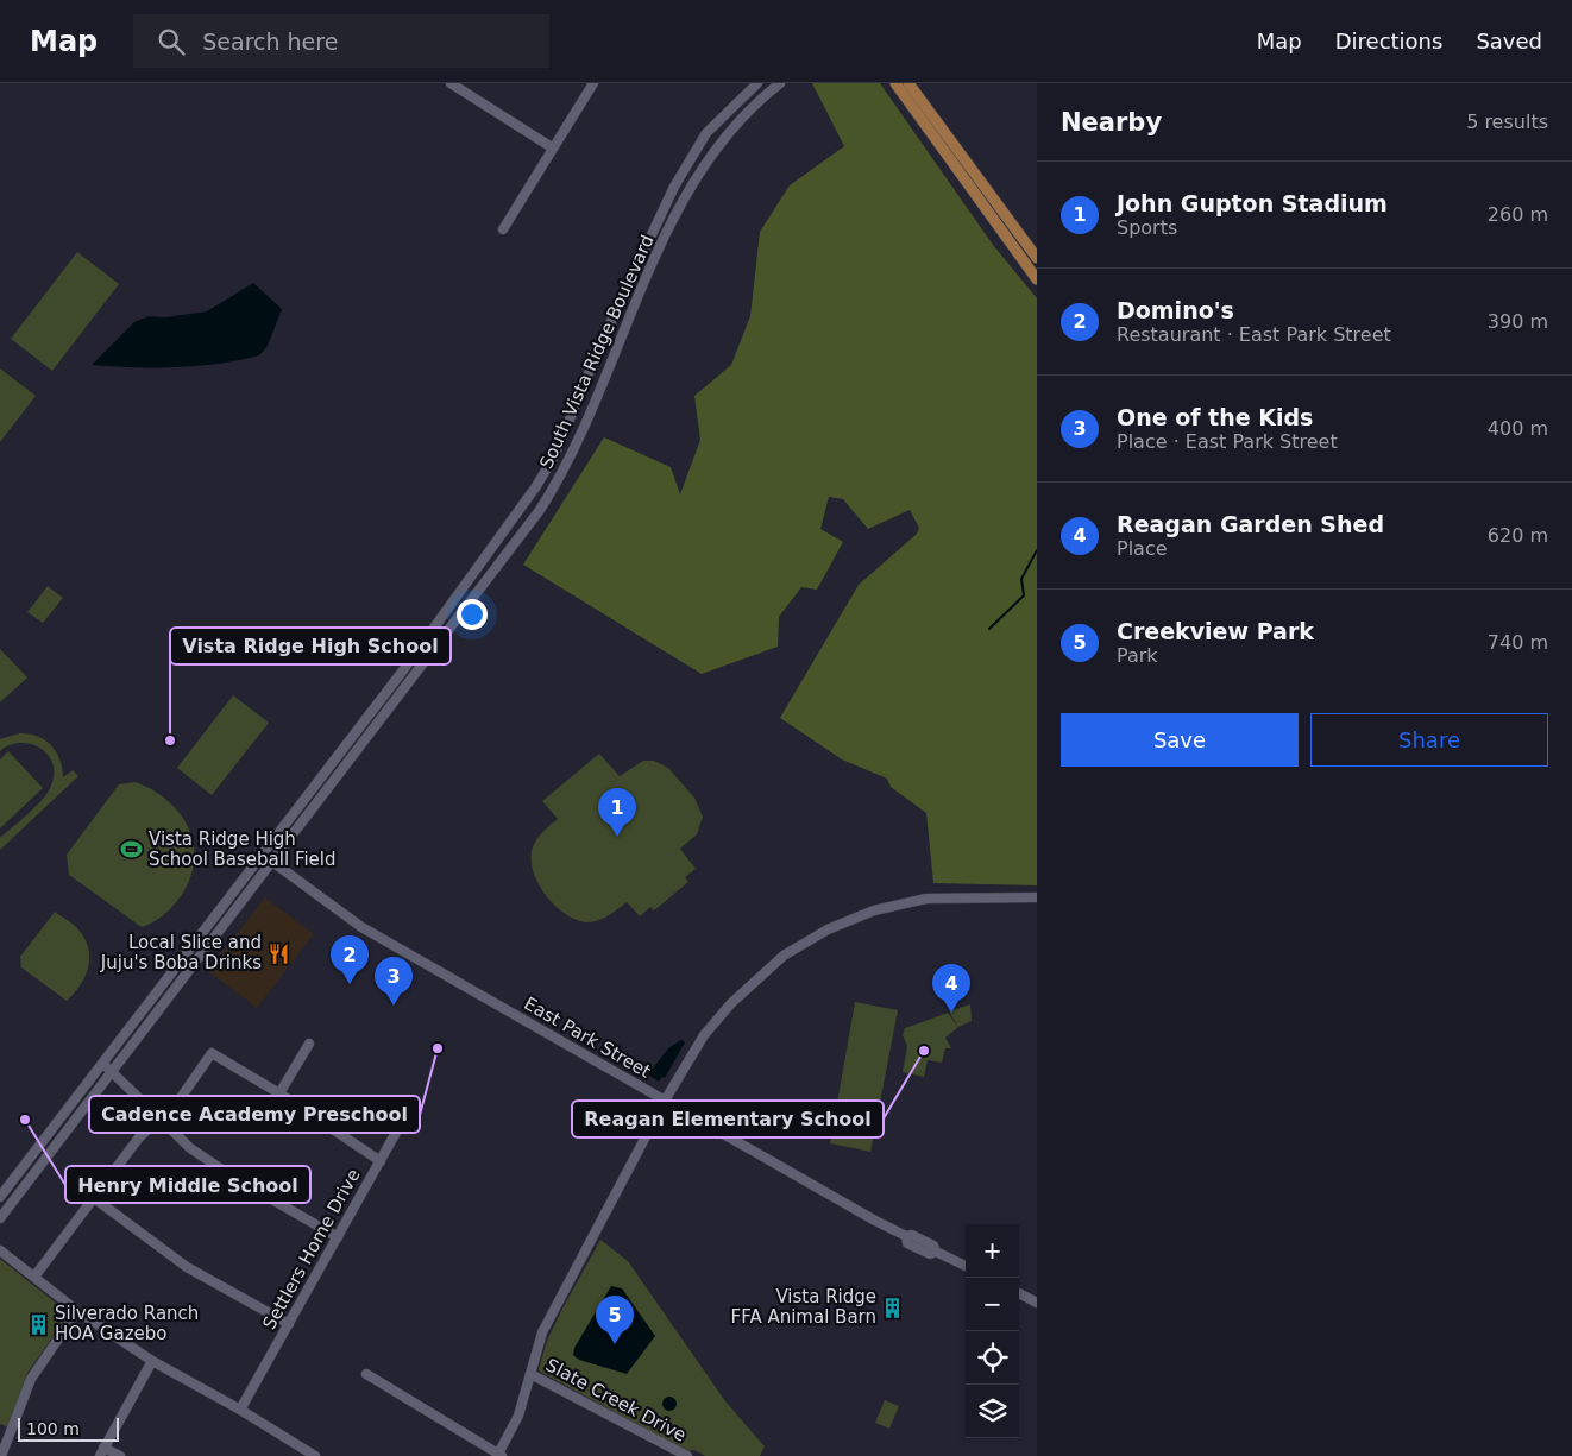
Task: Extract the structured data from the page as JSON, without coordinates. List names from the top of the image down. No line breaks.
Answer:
{"streets":{"street":["South Vista Ridge Boulevard","East Park Street","Settlers Home Drive","Slate Creek Drive"]},"crossings":[["South Vista Ridge Boulevard","East Park Street"]],"places":{"other":["Vista Ridge High School","Cadence Academy Preschool","Reagan Elementary School","Henry Middle School"],"sports":["Vista Ridge High School Baseball Field"],"restaurant":["Local Slice and Juju's Boba Drinks"],"building":["Vista Ridge FFA Animal Barn","Silverado Ranch HOA Gazebo"]},"scale_bar":"100 m","page":{"header":"Map","search":"Search here","nav":["Map","Directions","Saved"],"heading":["Nearby","5 results"],"list":[{"mark":"1","name":"John Gupton Stadium","note":"Sports","value":"260 m"},{"mark":"2","name":"Domino's","note":"Restaurant · East Park Street","value":"390 m"},{"mark":"3","name":"One of the Kids","note":"Place · East Park Street","value":"400 m"},{"mark":"4","name":"Reagan Garden Shed","note":"Place","value":"620 m"},{"mark":"5","name":"Creekview Park","note":"Park","value":"740 m"}],"buttons":["Save","Share"],"pins":["1","2","3","4","5"],"map_buttons":["+","−"],"scale":"100 m"}}
